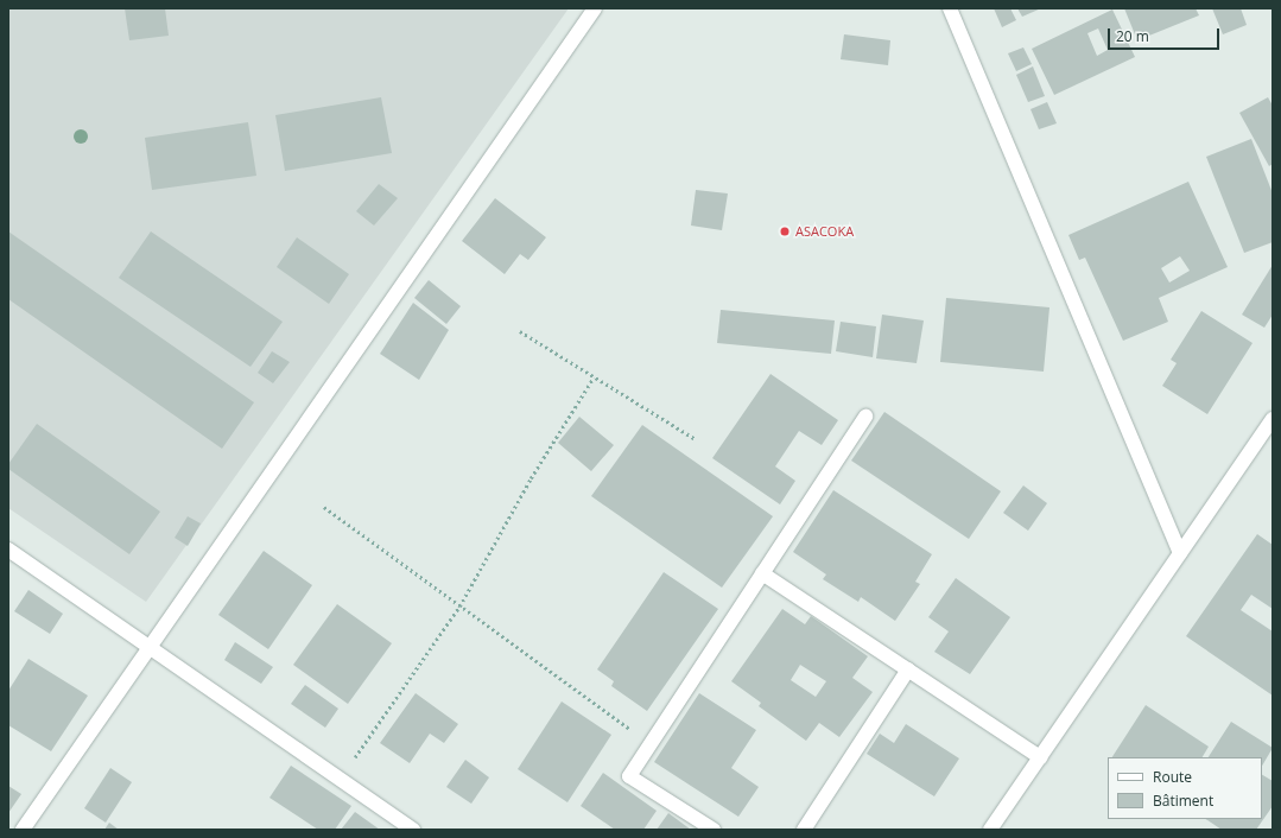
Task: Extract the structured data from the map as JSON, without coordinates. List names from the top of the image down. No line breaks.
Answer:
{"places":["ASACOKA"],"legend":["Route","Bâtiment"],"scale_bar":"20 m"}
